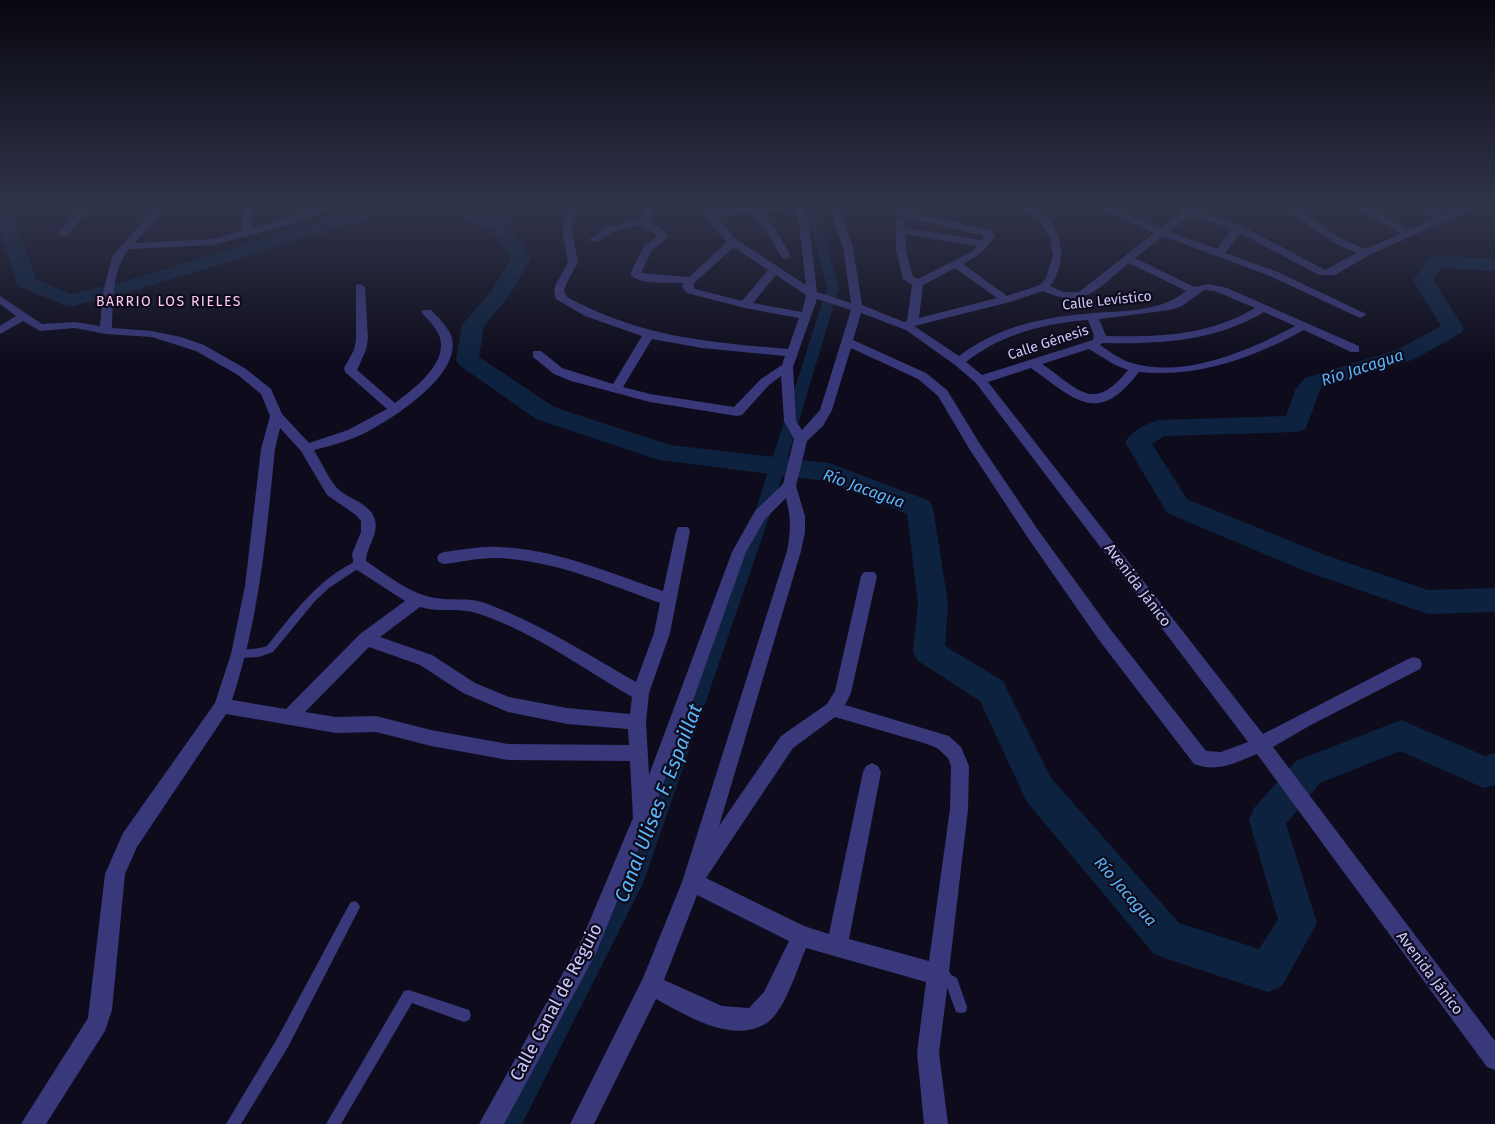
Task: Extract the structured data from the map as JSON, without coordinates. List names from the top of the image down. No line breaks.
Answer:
{"streets":{"street":["Calle Levístico","Calle Génesis","Avenida Jánico","Calle Canal de Reguio"]},"crossings":[["Calle Levístico","Calle Génesis"],["Calle Levístico","Avenida Jánico"],["Calle Génesis","Avenida Jánico"]],"districts":["BARRIO LOS RIELES"],"water":["Río Jacagua","Canal Ulises F. Espaillat"]}
